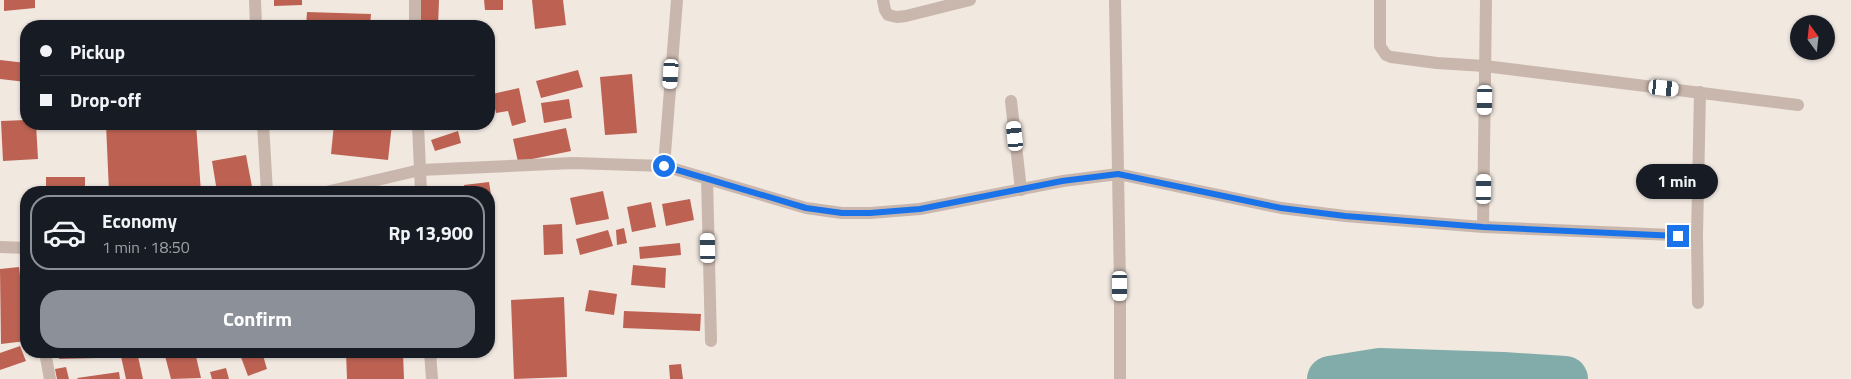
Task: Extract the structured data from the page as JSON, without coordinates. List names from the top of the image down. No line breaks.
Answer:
{"north":"top","page":{"banner":["Pickup","Drop-off"],"bubble":"1 min","list":[{"name":"Economy","note":"1 min · 18:50","value":"Rp 13,900"}],"buttons":"Confirm"}}
